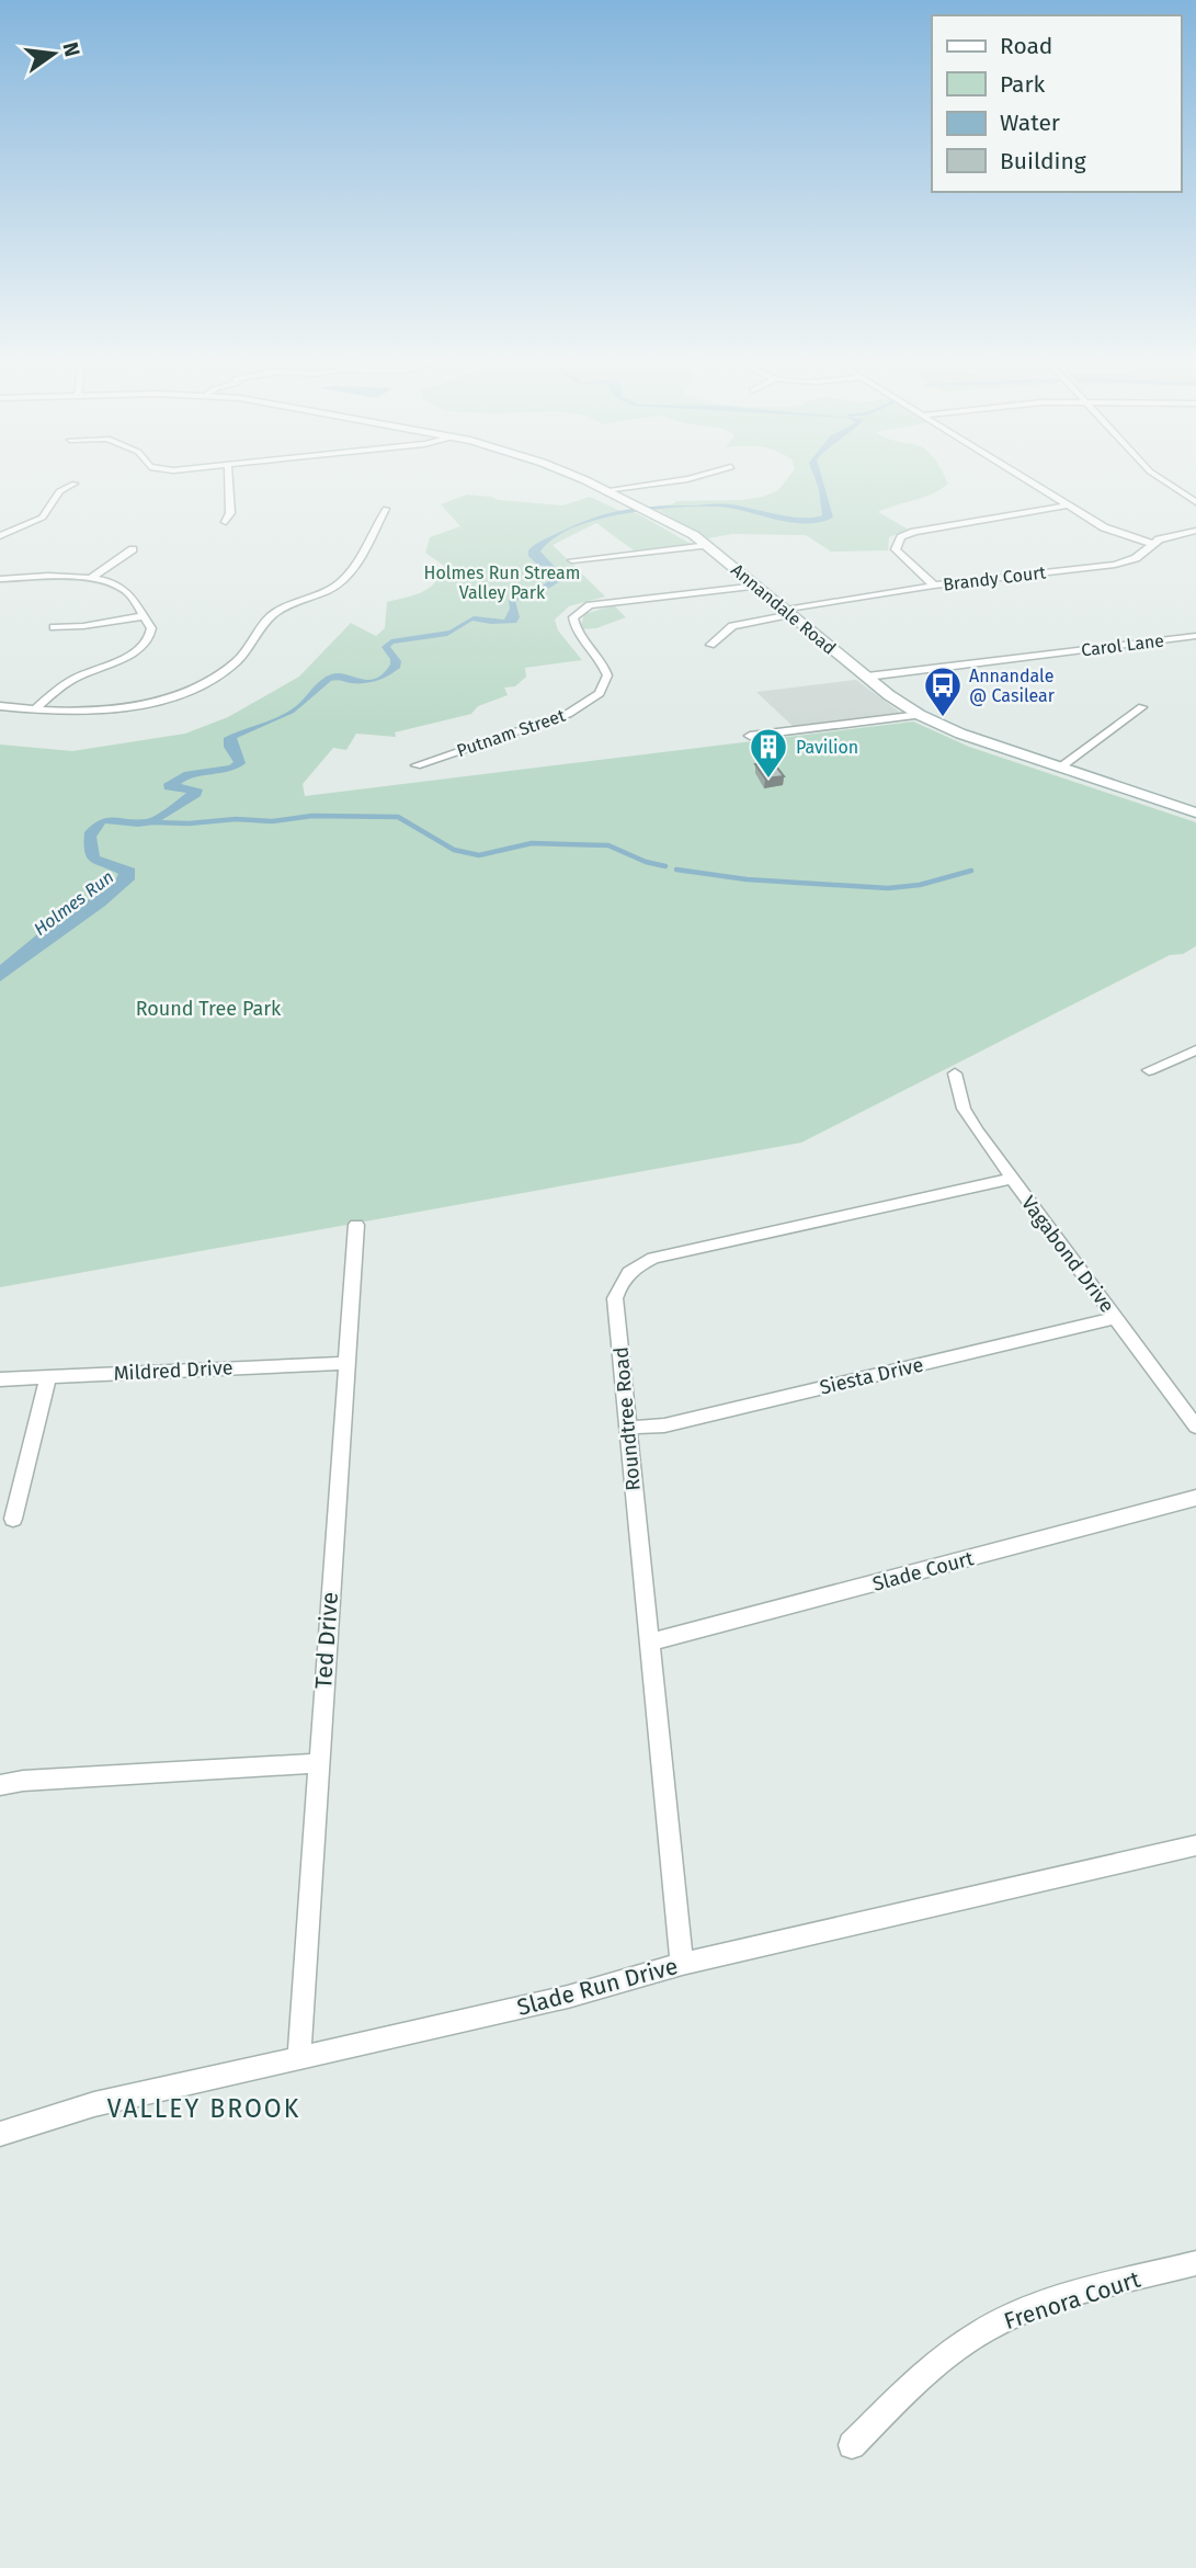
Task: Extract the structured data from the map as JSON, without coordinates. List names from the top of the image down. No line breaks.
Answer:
{"streets":{"main road":["Annandale Road"],"street":["Brandy Court","Carol Lane","Putnam Street","Vagabond Drive","Mildred Drive","Siesta Drive","Roundtree Road","Slade Court","Ted Drive","Slade Run Drive","Frenora Court"]},"crossings":[["Brandy Court","Annandale Road"],["Annandale Road","Carol Lane"],["Annandale Road","Putnam Street"],["Vagabond Drive","Siesta Drive"],["Vagabond Drive","Roundtree Road"],["Mildred Drive","Ted Drive"],["Siesta Drive","Roundtree Road"],["Roundtree Road","Slade Court"],["Roundtree Road","Slade Run Drive"],["Ted Drive","Slade Run Drive"]],"districts":["VALLEY BROOK"],"water":["Holmes Run"],"parks":["Holmes Run Stream Valley Park","Round Tree Park"],"places":{"bus stop":["Annandale @ Casilear"],"building":["Pavilion"]},"legend":["Road","Park","Water","Building"],"north":"right"}
